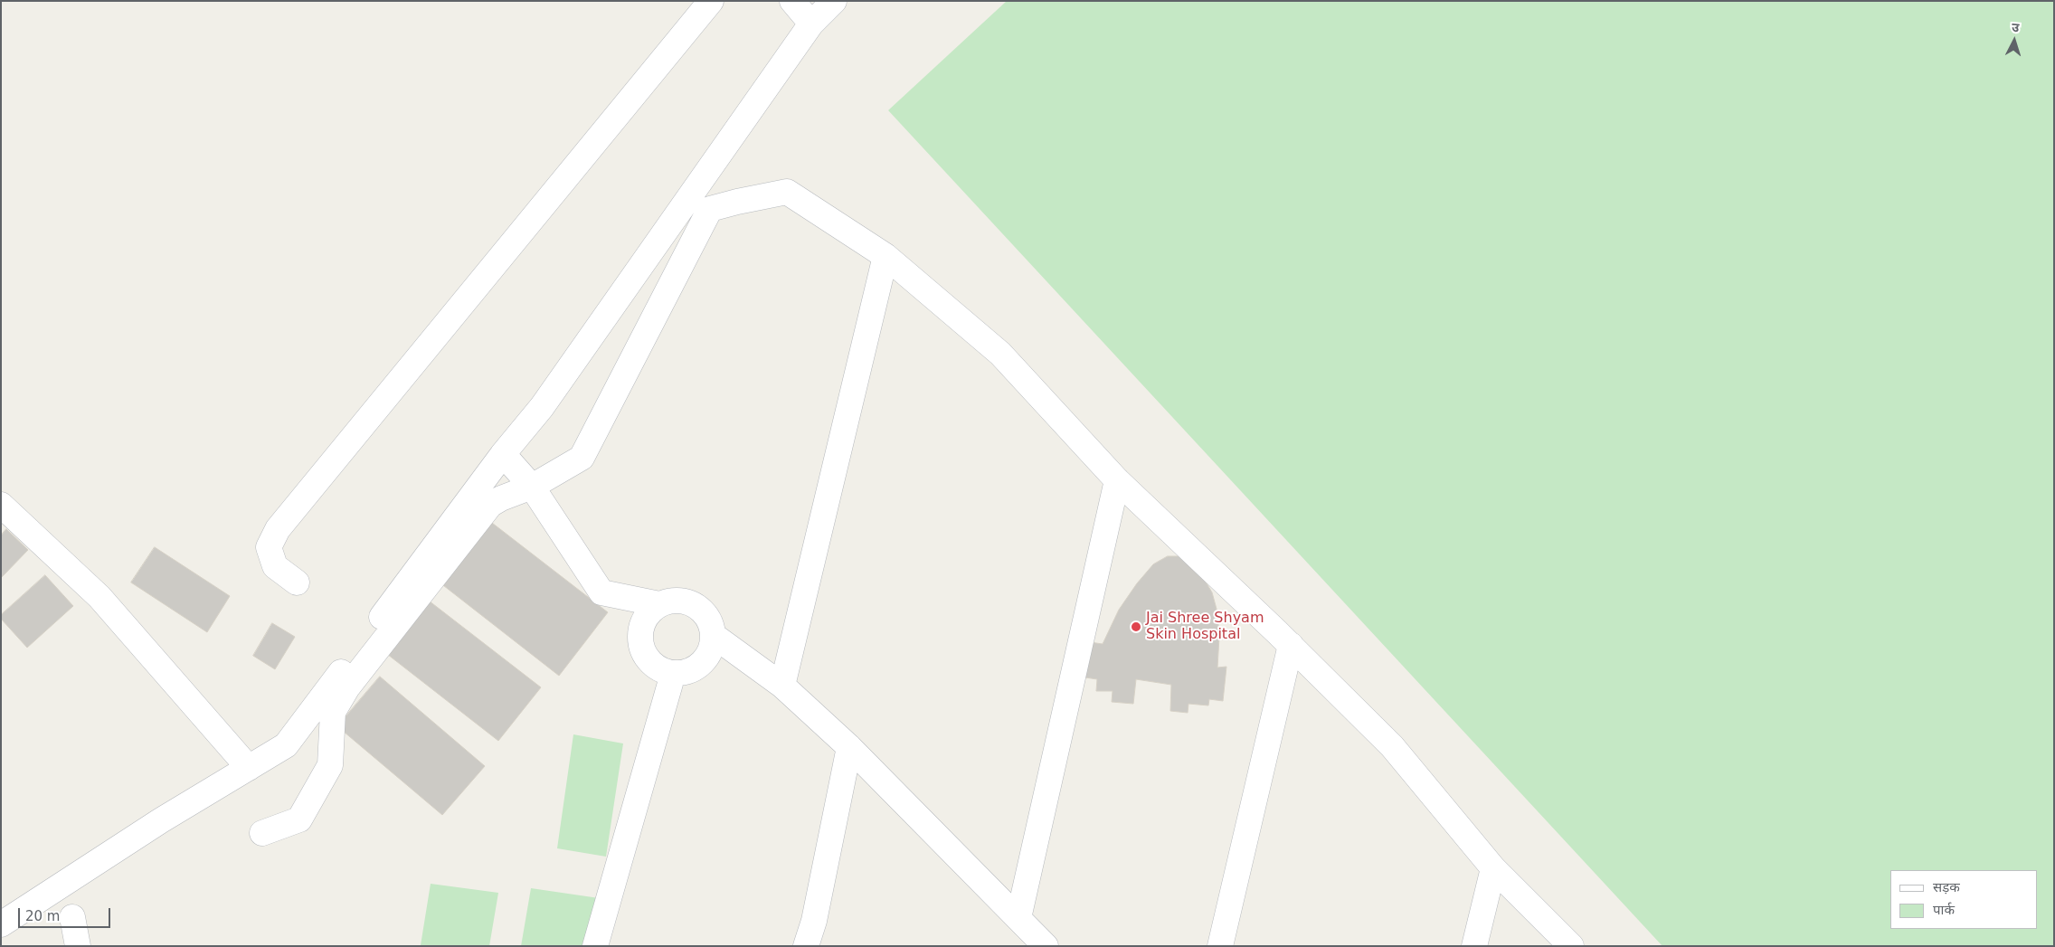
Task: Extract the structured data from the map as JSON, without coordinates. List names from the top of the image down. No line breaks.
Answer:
{"places":["Jai Shree Shyam Skin Hospital"],"legend":["सड़क","पार्क"],"scale_bar":"20 m","north":"top"}
